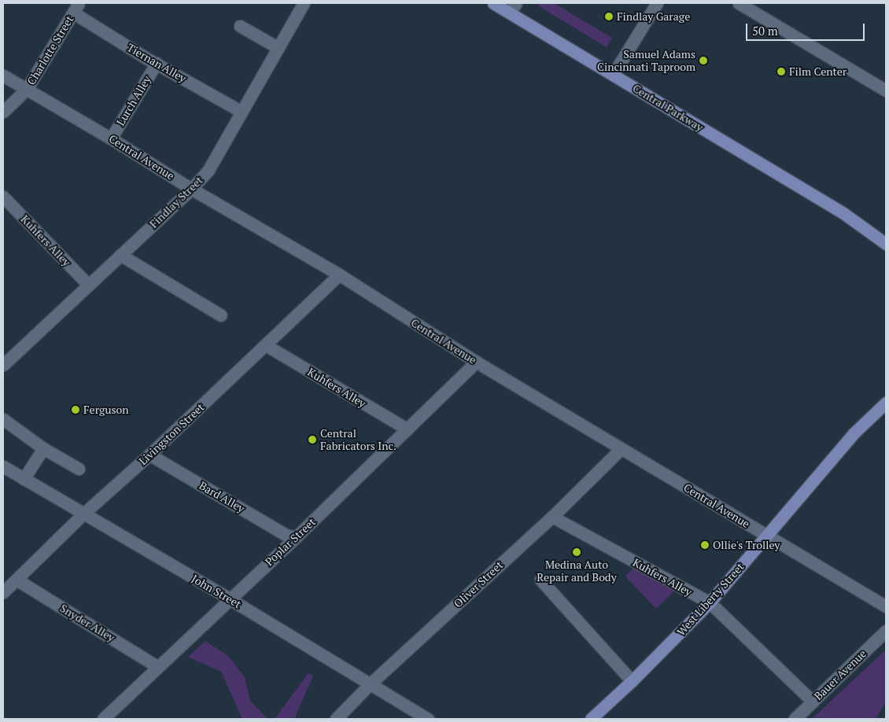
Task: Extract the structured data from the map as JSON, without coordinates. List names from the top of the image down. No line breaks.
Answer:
{"streets":{"main road":["Central Parkway","West Liberty Street"],"street":["Charlotte Street","Tiernan Alley","Lurch Alley","Central Avenue","Findlay Street","Kuhfers Alley","Livingston Street","Bard Alley","Poplar Street","Oliver Street","John Street","Snyder Alley","Bauer Avenue"]},"crossings":[["Charlotte Street","Tiernan Alley"],["Charlotte Street","Central Avenue"],["Tiernan Alley","Lurch Alley"],["Tiernan Alley","Findlay Street"],["Lurch Alley","Central Avenue"],["Central Avenue","Findlay Street"],["Central Avenue","Livingston Street"],["Central Avenue","Poplar Street"],["Central Avenue","Oliver Street"],["Central Avenue","West Liberty Street"],["Findlay Street","Kuhfers Alley"],["Kuhfers Alley","Livingston Street"],["Kuhfers Alley","Poplar Street"],["Kuhfers Alley","Oliver Street"],["Kuhfers Alley","West Liberty Street"],["Kuhfers Alley","Bauer Avenue"],["Livingston Street","Bard Alley"],["Livingston Street","John Street"],["Livingston Street","Snyder Alley"],["Bard Alley","Poplar Street"],["Poplar Street","John Street"],["Poplar Street","Snyder Alley"],["Oliver Street","John Street"]],"places":["Findlay Garage","Samuel Adams Cincinnati Taproom","Film Center","Ferguson","Central Fabricators Inc.","Ollie's Trolley","Medina Auto Repair and Body"],"scale_bar":"50 m"}
